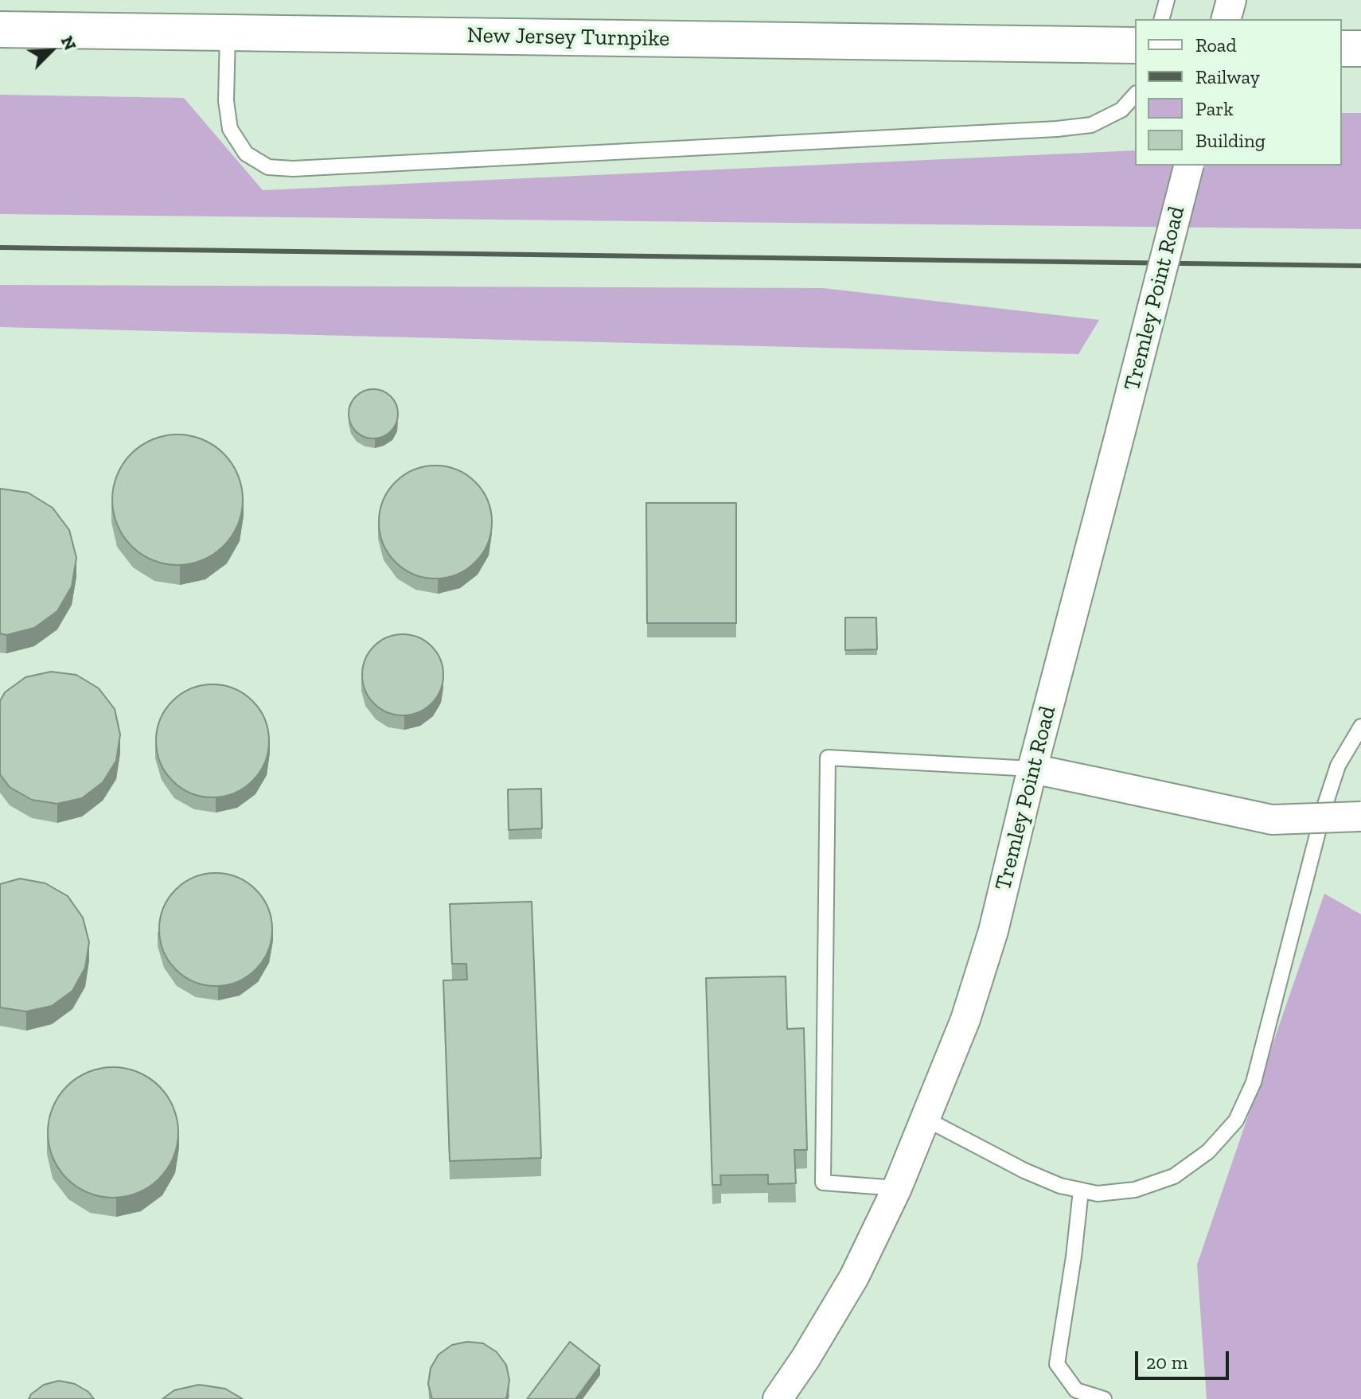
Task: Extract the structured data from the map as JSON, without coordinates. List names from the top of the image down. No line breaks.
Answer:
{"streets":{"highway":["New Jersey Turnpike"],"street":["Tremley Point Road"]},"legend":["Road","Railway","Park","Building"],"scale_bar":"20 m","north":"top right"}
